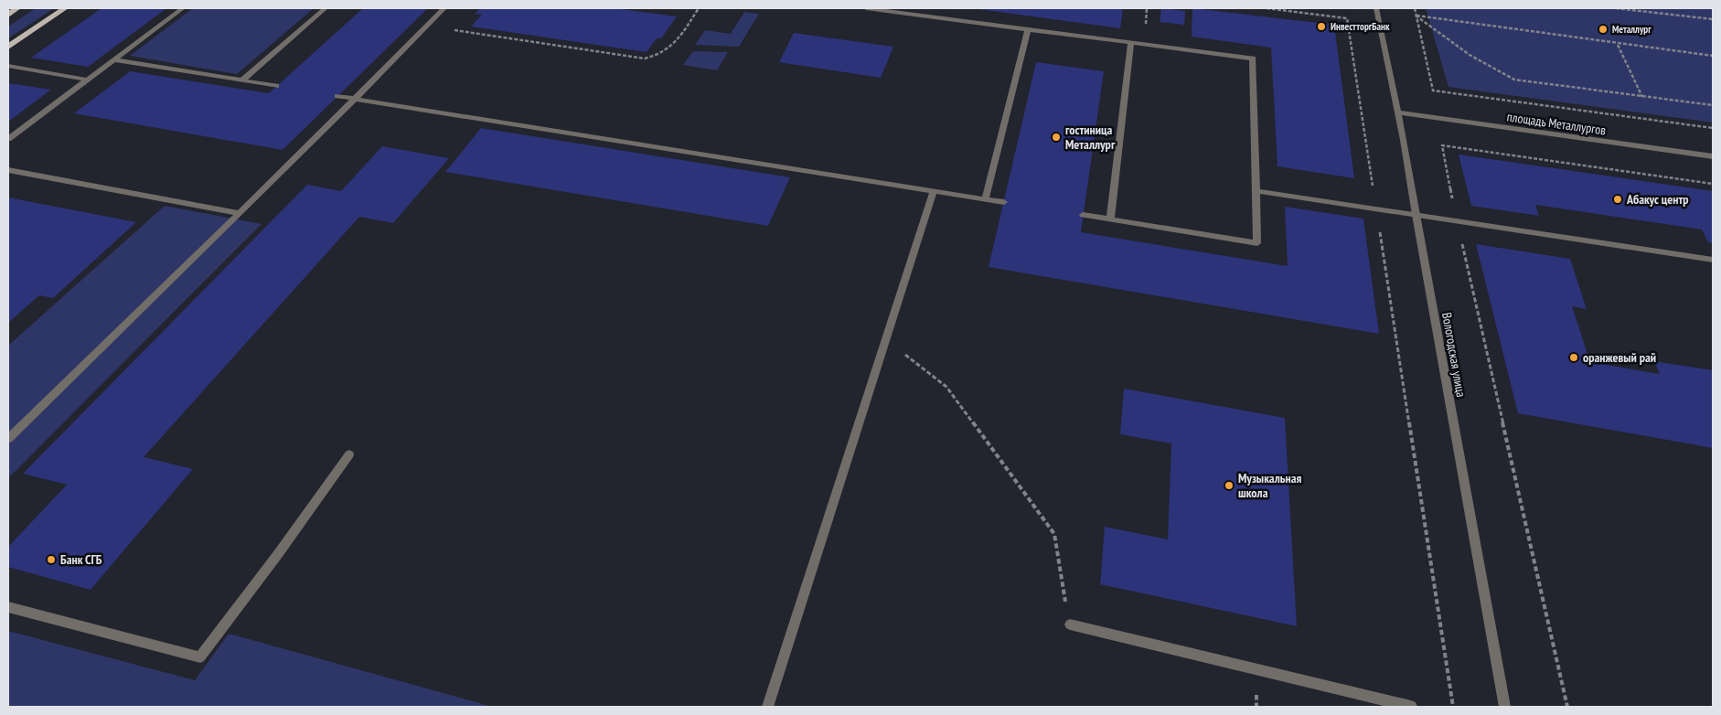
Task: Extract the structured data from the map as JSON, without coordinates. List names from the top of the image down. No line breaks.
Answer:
{"streets":{"street":["площадь Металлургов","Вологодская улица"]},"crossings":[["площадь Металлургов","Вологодская улица"]],"places":["ИнвестторгБанк","Металлург","гостиница Металлург","Абакус центр","оранжевый рай","Музыкальная школа","Банк СГБ"]}
